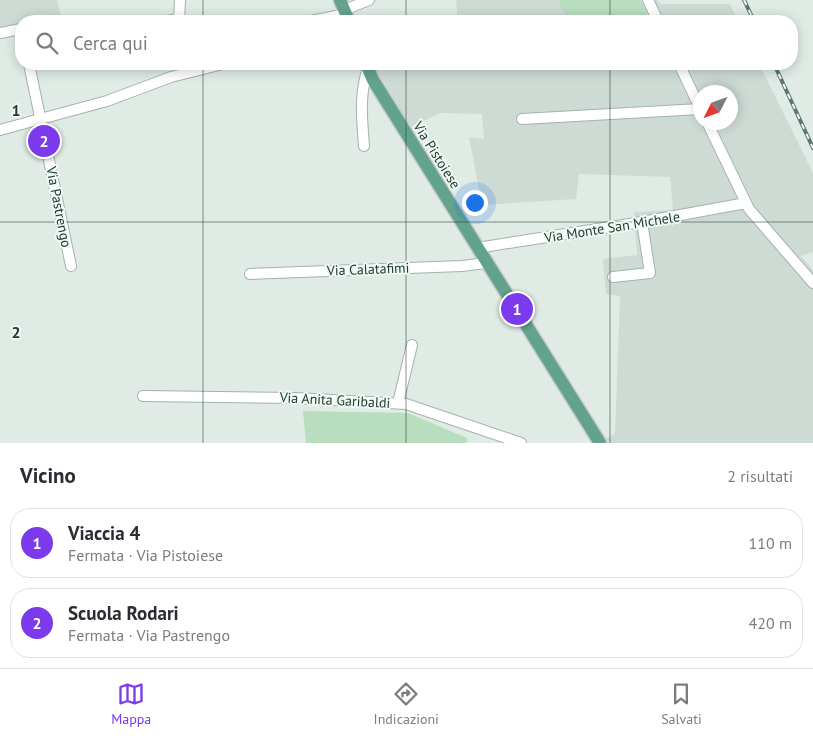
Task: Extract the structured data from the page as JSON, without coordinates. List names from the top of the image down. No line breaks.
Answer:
{"streets":{"main road":["Via Pistoiese"],"street":["Via Pastrengo","Via Monte San Michele","Via Calatafimi","Via Anita Garibaldi"]},"crossings":[["Via Pistoiese","Via Monte San Michele"],["Via Pistoiese","Via Calatafimi"]],"north":"bottom left","page":{"search":"Cerca qui","pins":["2","1"],"heading":["Vicino","2 risultati"],"list":[{"mark":"1","name":"Viaccia 4","note":"Fermata · Via Pistoiese","value":"110 m"},{"mark":"2","name":"Scuola Rodari","note":"Fermata · Via Pastrengo","value":"420 m"}],"nav":["Mappa","Indicazioni","Salvati"]},"grid":{"rows":["1","2"]}}
